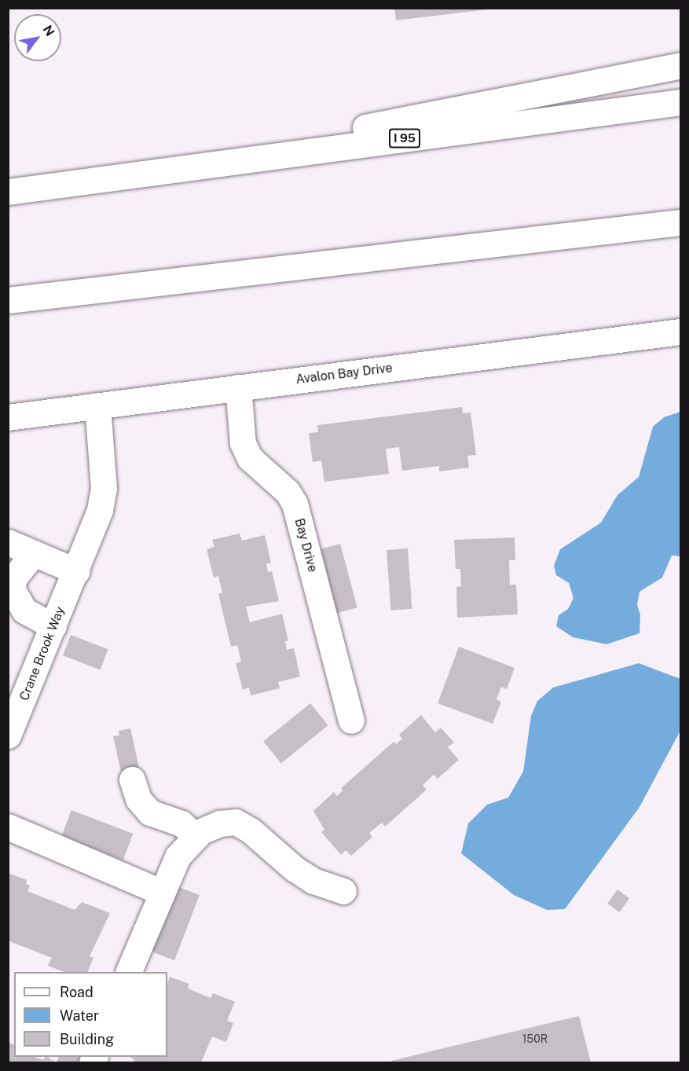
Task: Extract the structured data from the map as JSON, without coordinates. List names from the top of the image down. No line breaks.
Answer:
{"streets":{"main road":["I 95","Avalon Bay Drive","Bay Drive","Crane Brook Way"]},"crossings":[["Avalon Bay Drive","Bay Drive"],["Avalon Bay Drive","Crane Brook Way"]],"house_numbers":["150R"],"legend":["Road","Water","Building"],"north":"top right"}
